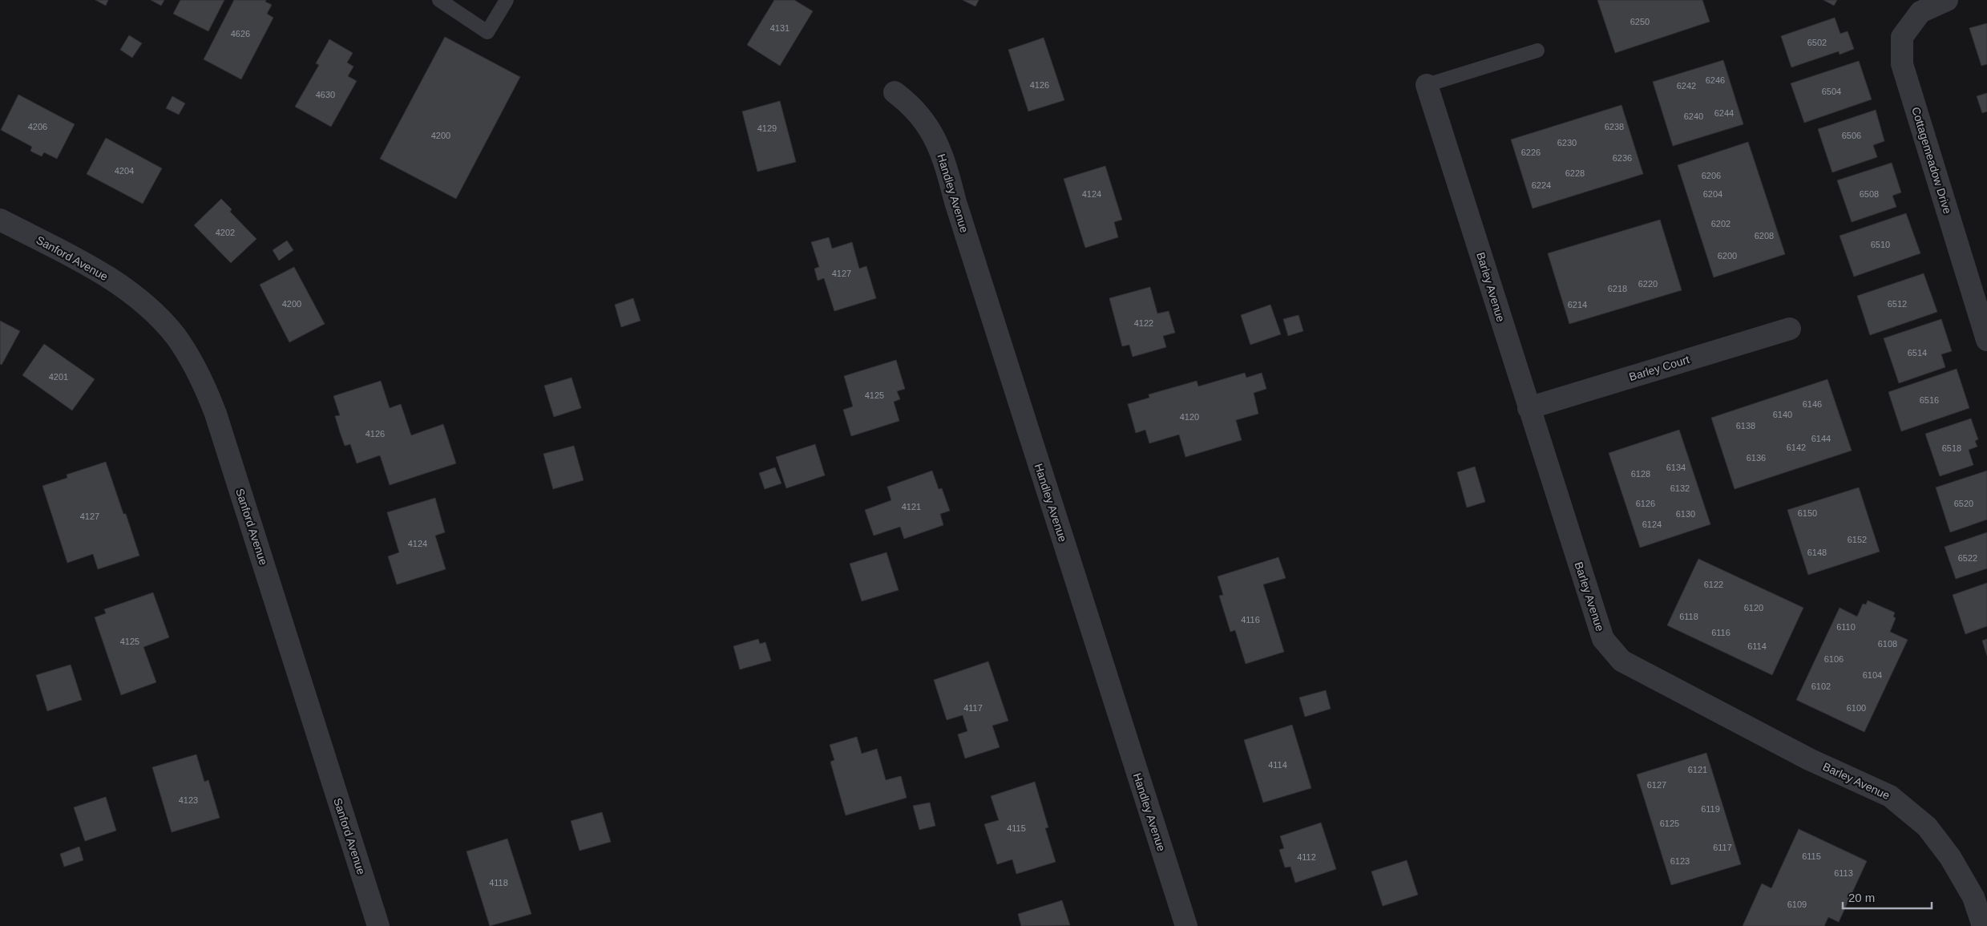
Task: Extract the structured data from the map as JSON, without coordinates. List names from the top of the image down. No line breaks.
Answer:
{"streets":{"street":["Cottagemeadow Drive","Handley Avenue","Sanford Avenue","Barley Avenue","Barley Court"]},"crossings":[["Barley Avenue","Barley Court"]],"house_numbers":["6250","4131","4626","6502","6246","4126","6242","6504","4630","6244","6240","4206","6238","4129","4200","6506","6230","6226","6236","4204","6228","6206","6224","4124","6204","6508","6202","4202","6208","6510","6200","4127","6220","6218","4200","6512","6214","4122","6514","4201","4125","6516","6146","6140","4120","6138","4126","6144","6142","6518","6136","6134","6128","6132","6126","6520","4121","6150","6130","4127","6124","6152","4124","6148","6522","6122","6120","6118","4116","6110","6116","4125","6108","6114","6106","6104","6102","4117","6100","4114","6121","6127","4123","6119","6125","4115","6117","6115","4112","6123","6113","4118","6109"],"scale_bar":"20 m"}
